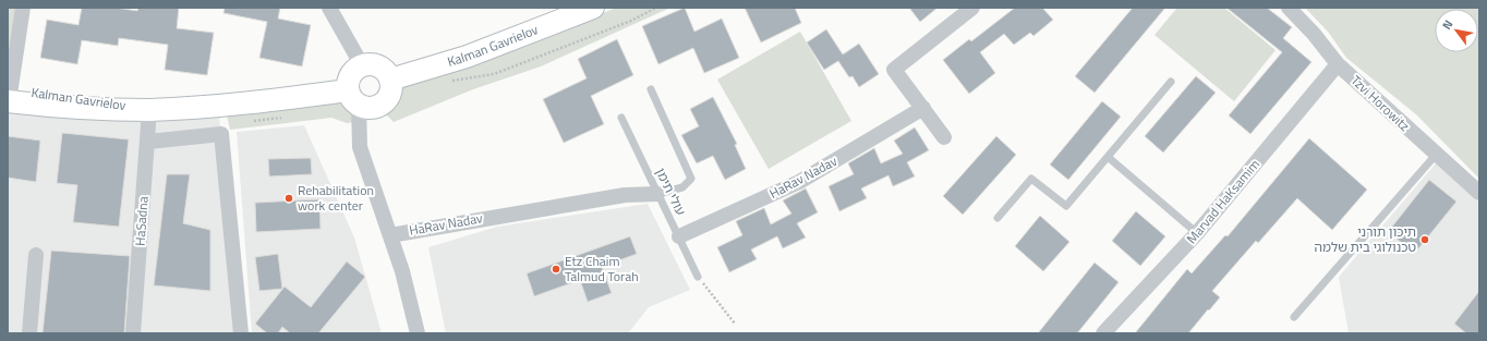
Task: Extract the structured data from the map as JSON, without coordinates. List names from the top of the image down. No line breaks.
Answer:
{"streets":{"street":["Kalman Gavrielov","Tzvi Horowitz","HaRav Nadav","Marvad HaKsamim","HaSadna"],"lane":["עולי תימן"]},"crossings":[["Kalman Gavrielov","HaSadna"],["Tzvi Horowitz","Marvad HaKsamim"],["HaRav Nadav","עולי תימן"]],"places":["Rehabilitation work center","תיכון תורני טכנולוגי בית שלמה","Etz Chaim Talmud Torah"],"north":"top left"}
